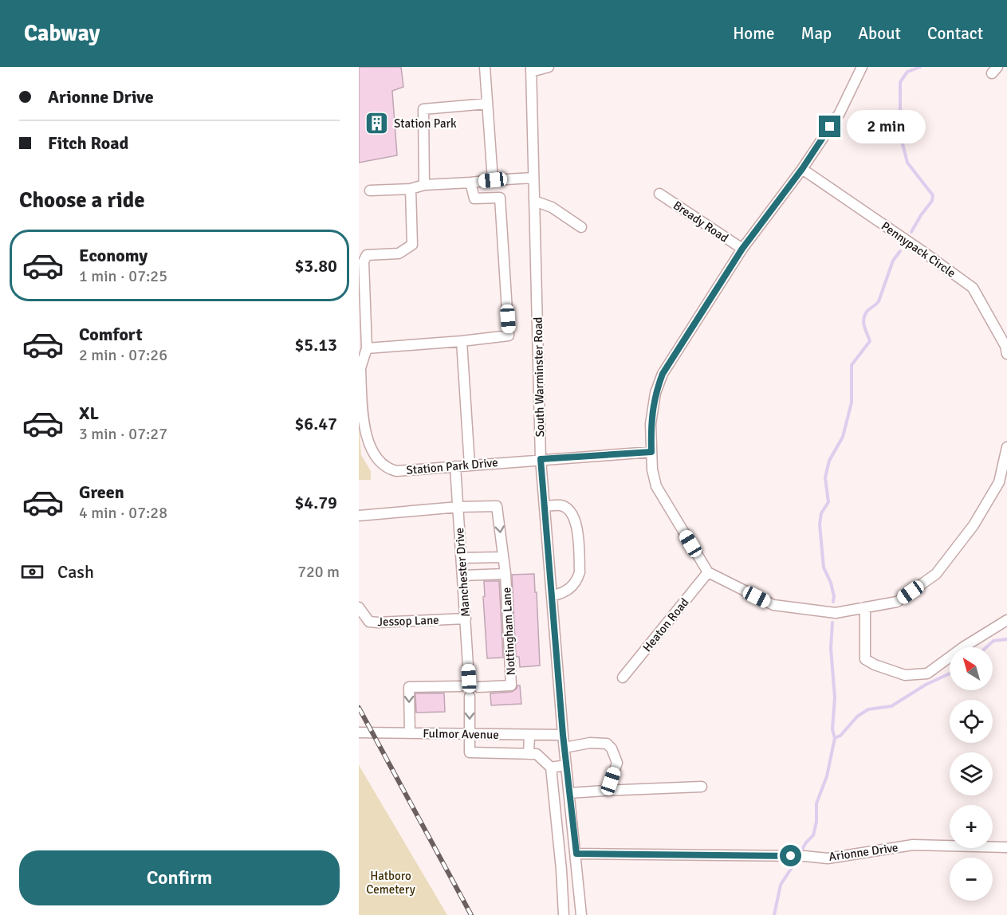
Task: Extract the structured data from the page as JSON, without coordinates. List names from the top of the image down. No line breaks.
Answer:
{"streets":{"street":["Bready Road","Pennypack Circle","South Warminster Road","Station Park Drive","Manchester Drive","Jessop Lane","Heaton Road","Nottingham Lane","Fulmor Avenue","Arionne Drive"]},"crossings":[["South Warminster Road","Station Park Drive"],["South Warminster Road","Fulmor Avenue"],["South Warminster Road","Arionne Drive"],["Station Park Drive","Manchester Drive"],["Manchester Drive","Jessop Lane"],["Manchester Drive","Nottingham Lane"]],"parks":["Hatboro Cemetery"],"places":{"building":["Station Park"]},"north":"top left","page":{"header":"Cabway","nav":["Home","Map","About","Contact"],"banner":["Arionne Drive","Fitch Road"],"bubble":"2 min","heading":"Choose a ride","list":[{"name":"Economy","note":"1 min · 07:25","value":"$3.80"},{"name":"Comfort","note":"2 min · 07:26","value":"$5.13"},{"name":"XL","note":"3 min · 07:27","value":"$6.47"},{"name":"Green","note":"4 min · 07:28","value":"$4.79"}],"pay":["Cash","720 m"],"map_buttons":["+","−"],"buttons":"Confirm"}}
